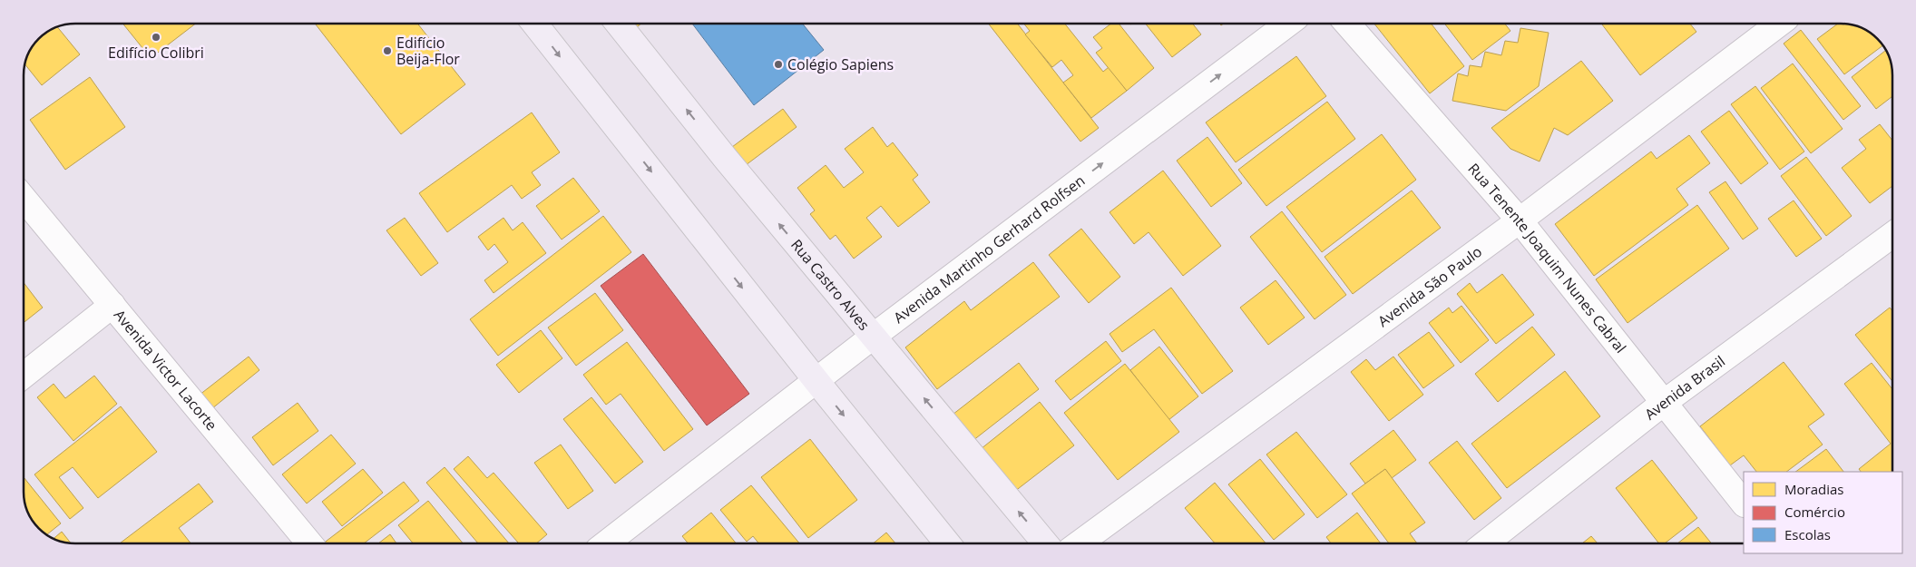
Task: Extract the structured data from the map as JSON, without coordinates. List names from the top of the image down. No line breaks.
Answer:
{"streets":{"main road":["Rua Castro Alves"],"street":["Avenida Martinho Gerhard Rolfsen","Rua Tenente Joaquim Nunes Cabral","Avenida São Paulo","Avenida Victor Lacorte","Avenida Brasil"]},"crossings":[["Avenida Martinho Gerhard Rolfsen","Rua Castro Alves"],["Rua Tenente Joaquim Nunes Cabral","Avenida São Paulo"],["Rua Tenente Joaquim Nunes Cabral","Avenida Brasil"]],"one_way":["Avenida Martinho Gerhard Rolfsen"],"places":["Edifício Colibri","Edifício Beija-Flor","Colégio Sapiens"],"legend":["Moradias","Comércio","Escolas"]}
